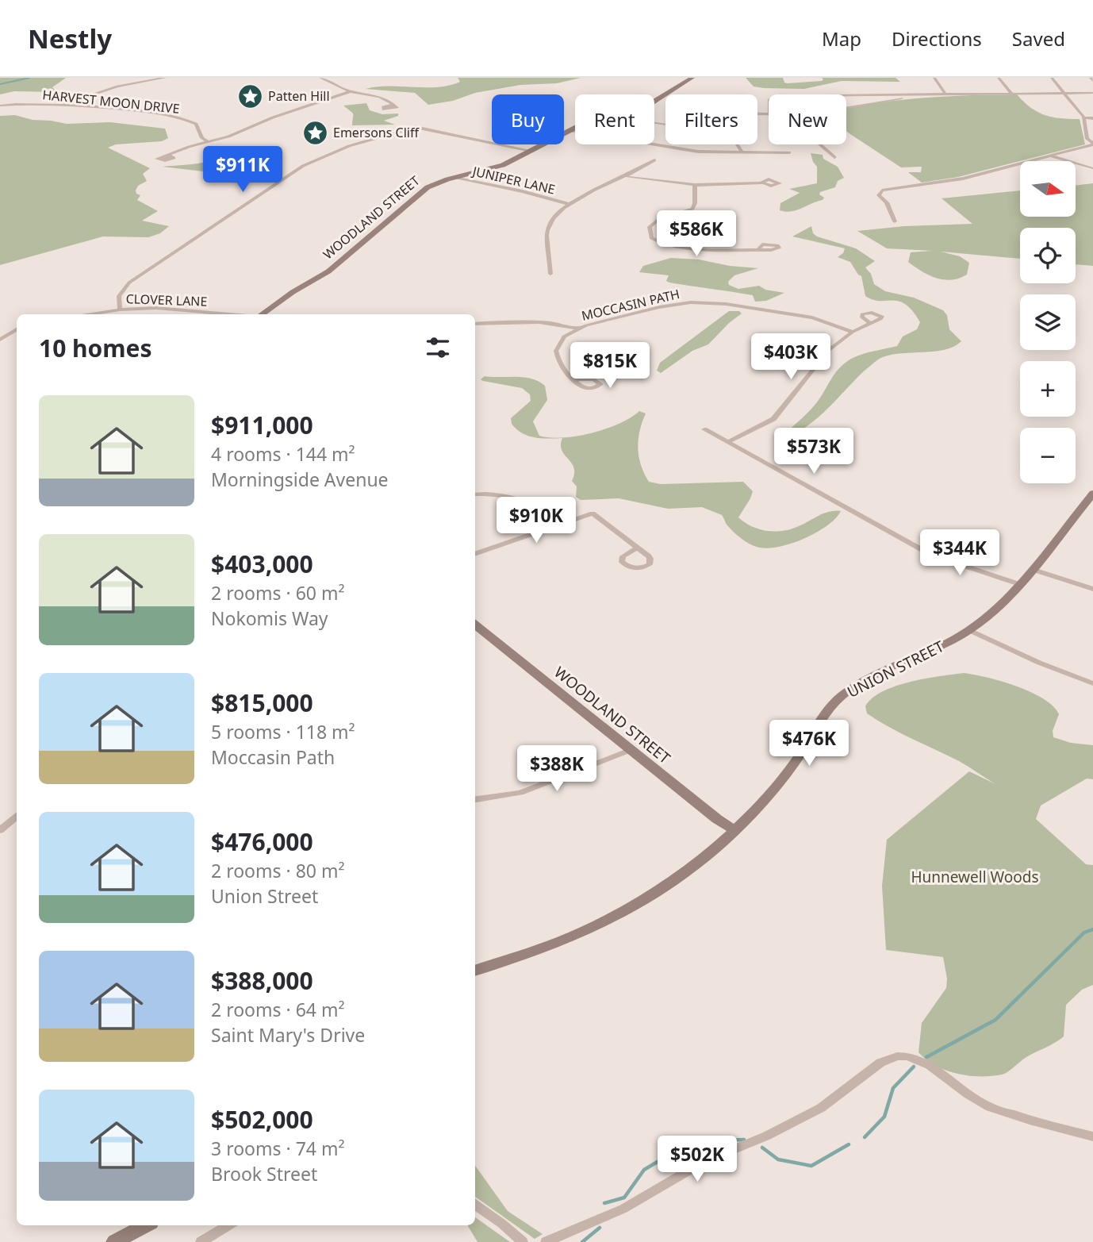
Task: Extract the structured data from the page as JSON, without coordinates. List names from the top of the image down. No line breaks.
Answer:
{"streets":{"street":["HARVEST MOON DRIVE","JUNIPER LANE","WOODLAND STREET","CLOVER LANE","MOCCASIN PATH","UNION STREET"]},"crossings":[["JUNIPER LANE","WOODLAND STREET"],["WOODLAND STREET","UNION STREET"]],"parks":["Hunnewell Woods"],"places":{"place":["Patten Hill","Emersons Cliff"]},"north":"right","page":{"header":"Nestly","nav":["Map","Directions","Saved"],"chip":["Buy","Rent","Filters","New"],"price":["$911K","$586K","$403K","$815K","$573K","$910K","$344K","$476K","$388K","$502K"],"map_buttons":["+","−"],"heading":"10 homes","list":[{"name":"$911,000","note":"4 rooms · 144 m² · Morningside Avenue"},{"name":"$403,000","note":"2 rooms · 60 m² · Nokomis Way"},{"name":"$815,000","note":"5 rooms · 118 m² · Moccasin Path"},{"name":"$476,000","note":"2 rooms · 80 m² · Union Street"},{"name":"$388,000","note":"2 rooms · 64 m² · Saint Mary's Drive"},{"name":"$502,000","note":"3 rooms · 74 m² · Brook Street"}]}}
